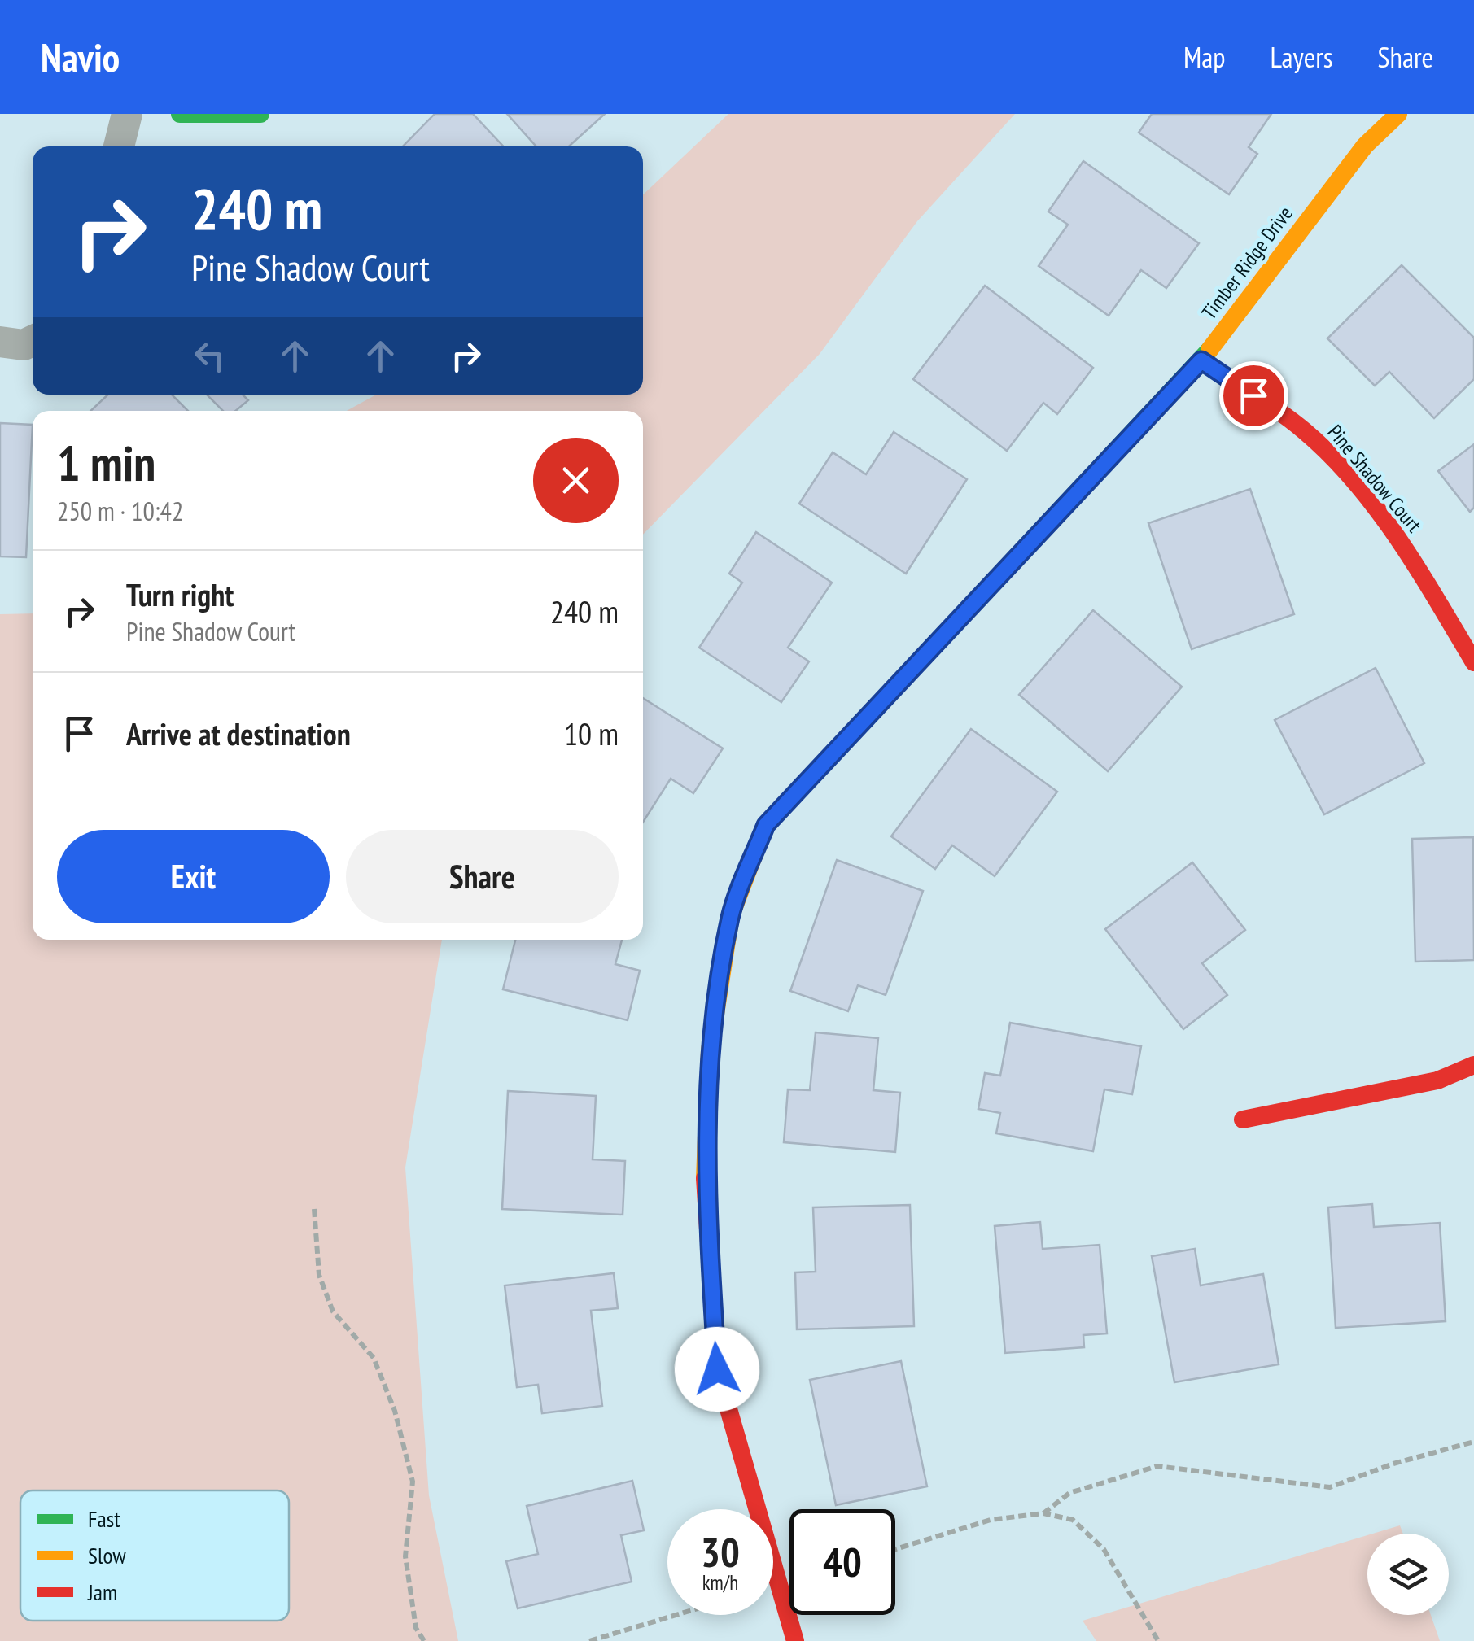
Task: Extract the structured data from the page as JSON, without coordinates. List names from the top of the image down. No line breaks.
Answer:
{"streets":{"street":["Timber Ridge Drive","Pine Shadow Court"]},"crossings":[["Timber Ridge Drive","Pine Shadow Court"]],"legend":["Fast","Slow","Jam"],"page":{"header":"Navio","nav":["Map","Layers","Share"],"turn":["240 m","Pine Shadow Court"],"heading":["1 min","250 m · 10:42"],"list":[{"name":"Turn right","note":"Pine Shadow Court","value":"240 m"},{"name":"Arrive at destination","value":"10 m"}],"buttons":["Exit","Share"],"speed":"30 km/h","limit":"40"}}
